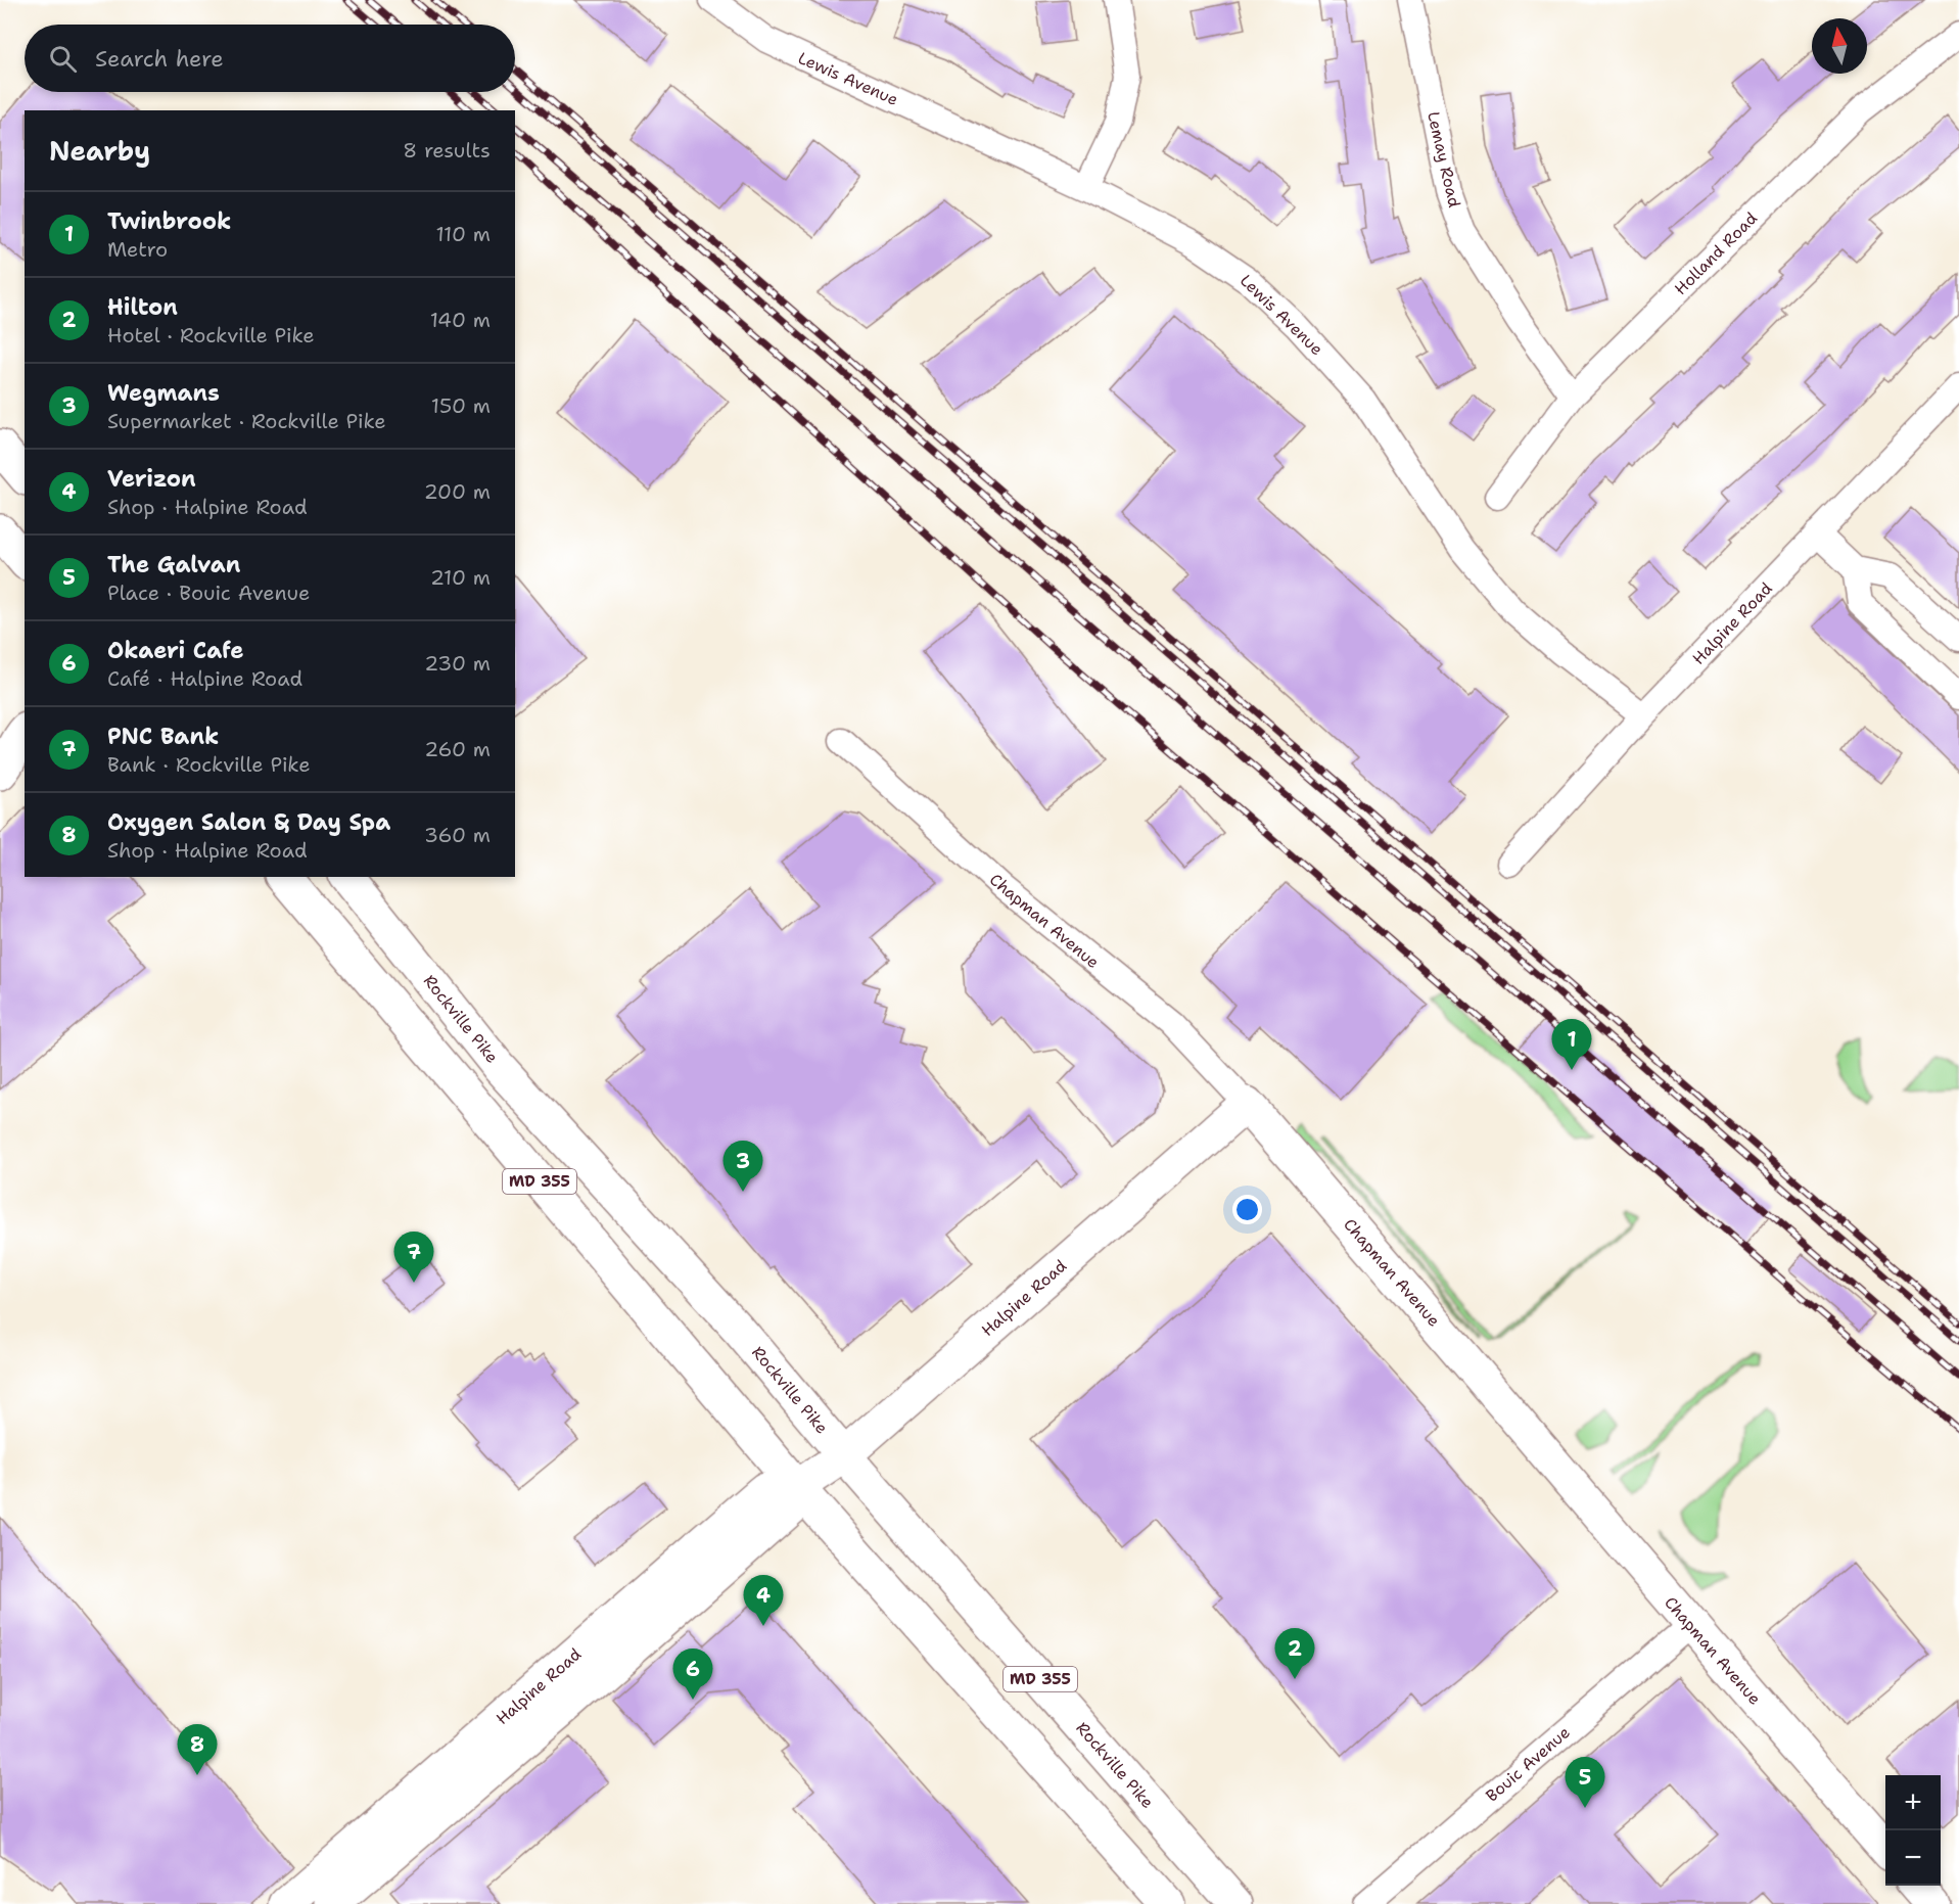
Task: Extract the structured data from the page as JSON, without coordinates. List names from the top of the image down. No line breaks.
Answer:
{"streets":{"street":["Lewis Avenue","Lemay Road","Holland Road","Halpine Road","Chapman Avenue","Rockville Pike","MD 355","Bouic Avenue"]},"crossings":[["Lewis Avenue","Halpine Road"],["Lemay Road","Holland Road"],["Halpine Road","Chapman Avenue"],["Halpine Road","Rockville Pike"],["Halpine Road","MD 355"],["Chapman Avenue","Bouic Avenue"]],"north":"top","page":{"search":"Search here","heading":["Nearby","8 results"],"list":[{"mark":"1","name":"Twinbrook","note":"Metro","value":"110 m"},{"mark":"2","name":"Hilton","note":"Hotel · Rockville Pike","value":"140 m"},{"mark":"3","name":"Wegmans","note":"Supermarket · Rockville Pike","value":"150 m"},{"mark":"4","name":"Verizon","note":"Shop · Halpine Road","value":"200 m"},{"mark":"5","name":"The Galvan","note":"Place · Bouic Avenue","value":"210 m"},{"mark":"6","name":"Okaeri Cafe","note":"Café · Halpine Road","value":"230 m"},{"mark":"7","name":"PNC Bank","note":"Bank · Rockville Pike","value":"260 m"},{"mark":"8","name":"Oxygen Salon & Day Spa","note":"Shop · Halpine Road","value":"360 m"}],"pins":["1","3","7","4","2","6","8","5"],"map_buttons":["+","−"]}}
